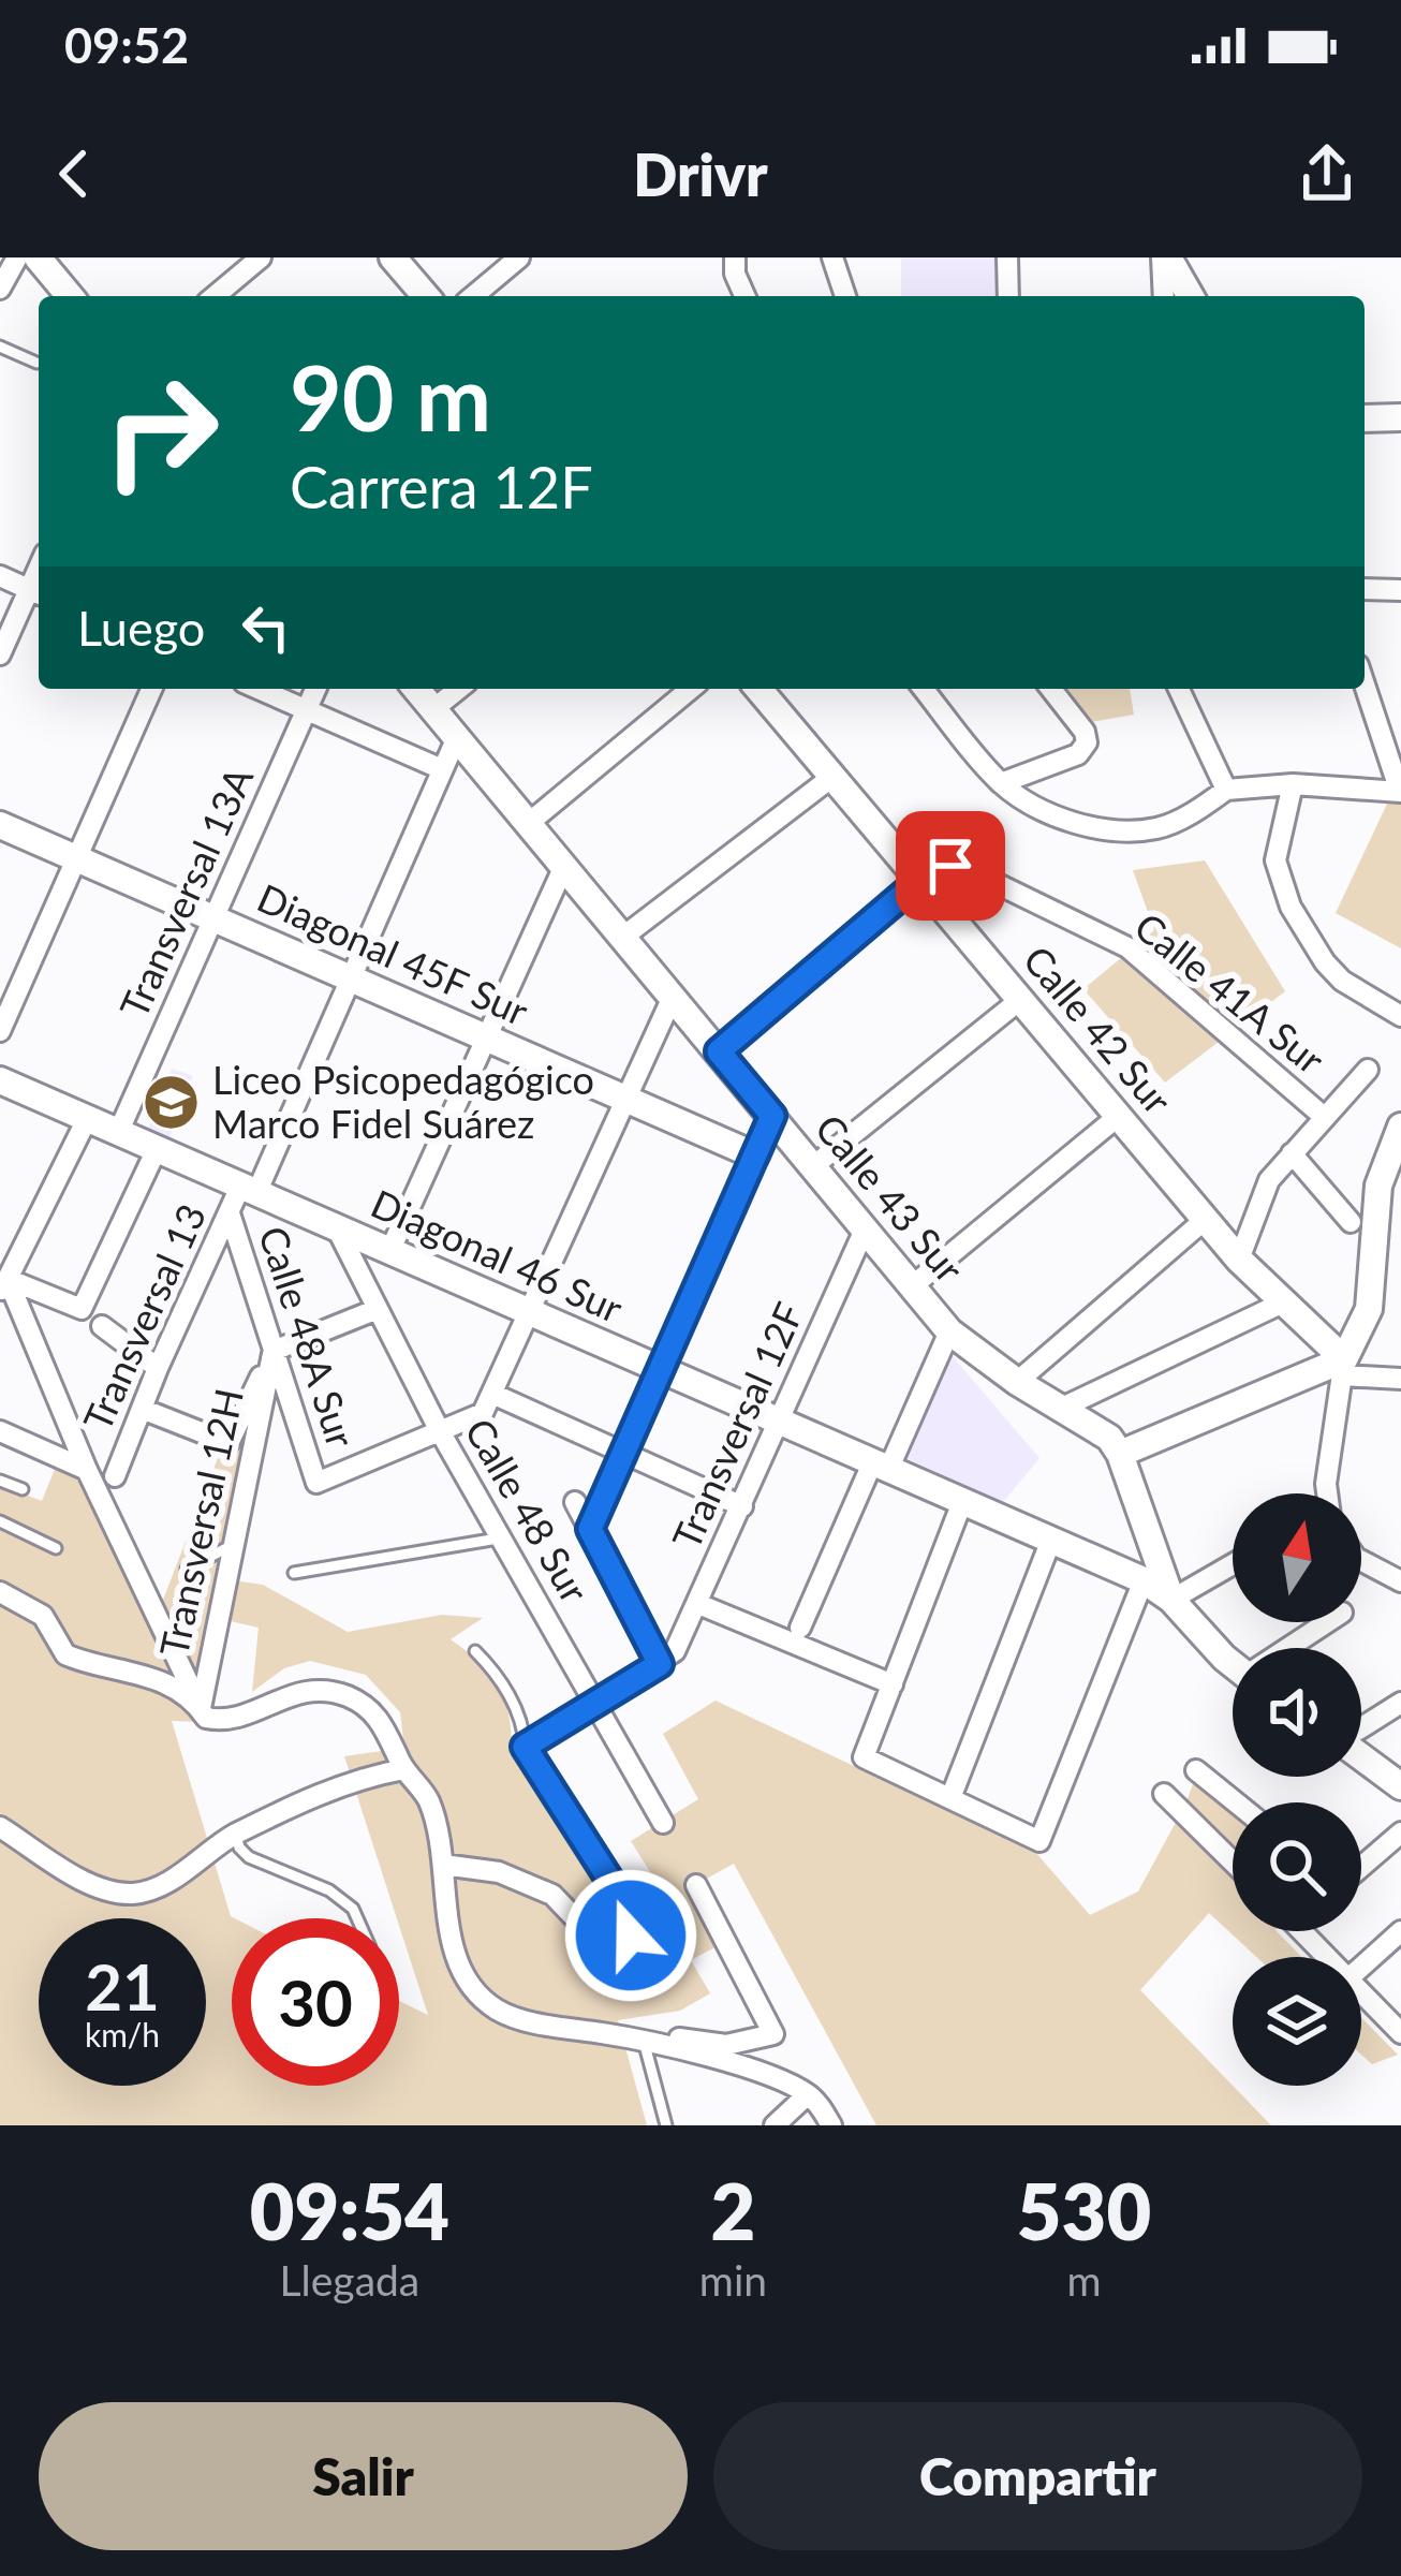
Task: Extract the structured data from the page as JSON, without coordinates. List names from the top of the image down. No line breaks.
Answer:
{"streets":{"street":["Transversal 13A","Diagonal 45F Sur","Calle 41A Sur","Calle 42 Sur","Calle 43 Sur","Diagonal 46 Sur","Transversal 13","Calle 48A Sur","Transversal 12F","Calle 48 Sur","Transversal 12H"]},"crossings":[["Transversal 13A","Diagonal 45F Sur"],["Transversal 13A","Diagonal 46 Sur"],["Diagonal 45F Sur","Transversal 13"],["Calle 41A Sur","Calle 42 Sur"],["Calle 43 Sur","Transversal 13"],["Calle 43 Sur","Transversal 12F"],["Diagonal 46 Sur","Transversal 13"],["Diagonal 46 Sur","Transversal 12F"],["Diagonal 46 Sur","Calle 48 Sur"],["Transversal 13","Calle 48A Sur"],["Calle 48A Sur","Calle 48 Sur"],["Calle 48A Sur","Transversal 12H"]],"places":{"school or university":["Liceo Psicopedagógico Marco Fidel Suárez"]},"north":"top","page":{"status":"09:52","header":"Drivr","turn":["90 m","Carrera 12F"],"then":"Luego","speed":"21 km/h","limit":"30","eta":["09:54","Llegada","2","min","530","m"],"buttons":["Salir","Compartir"]}}
